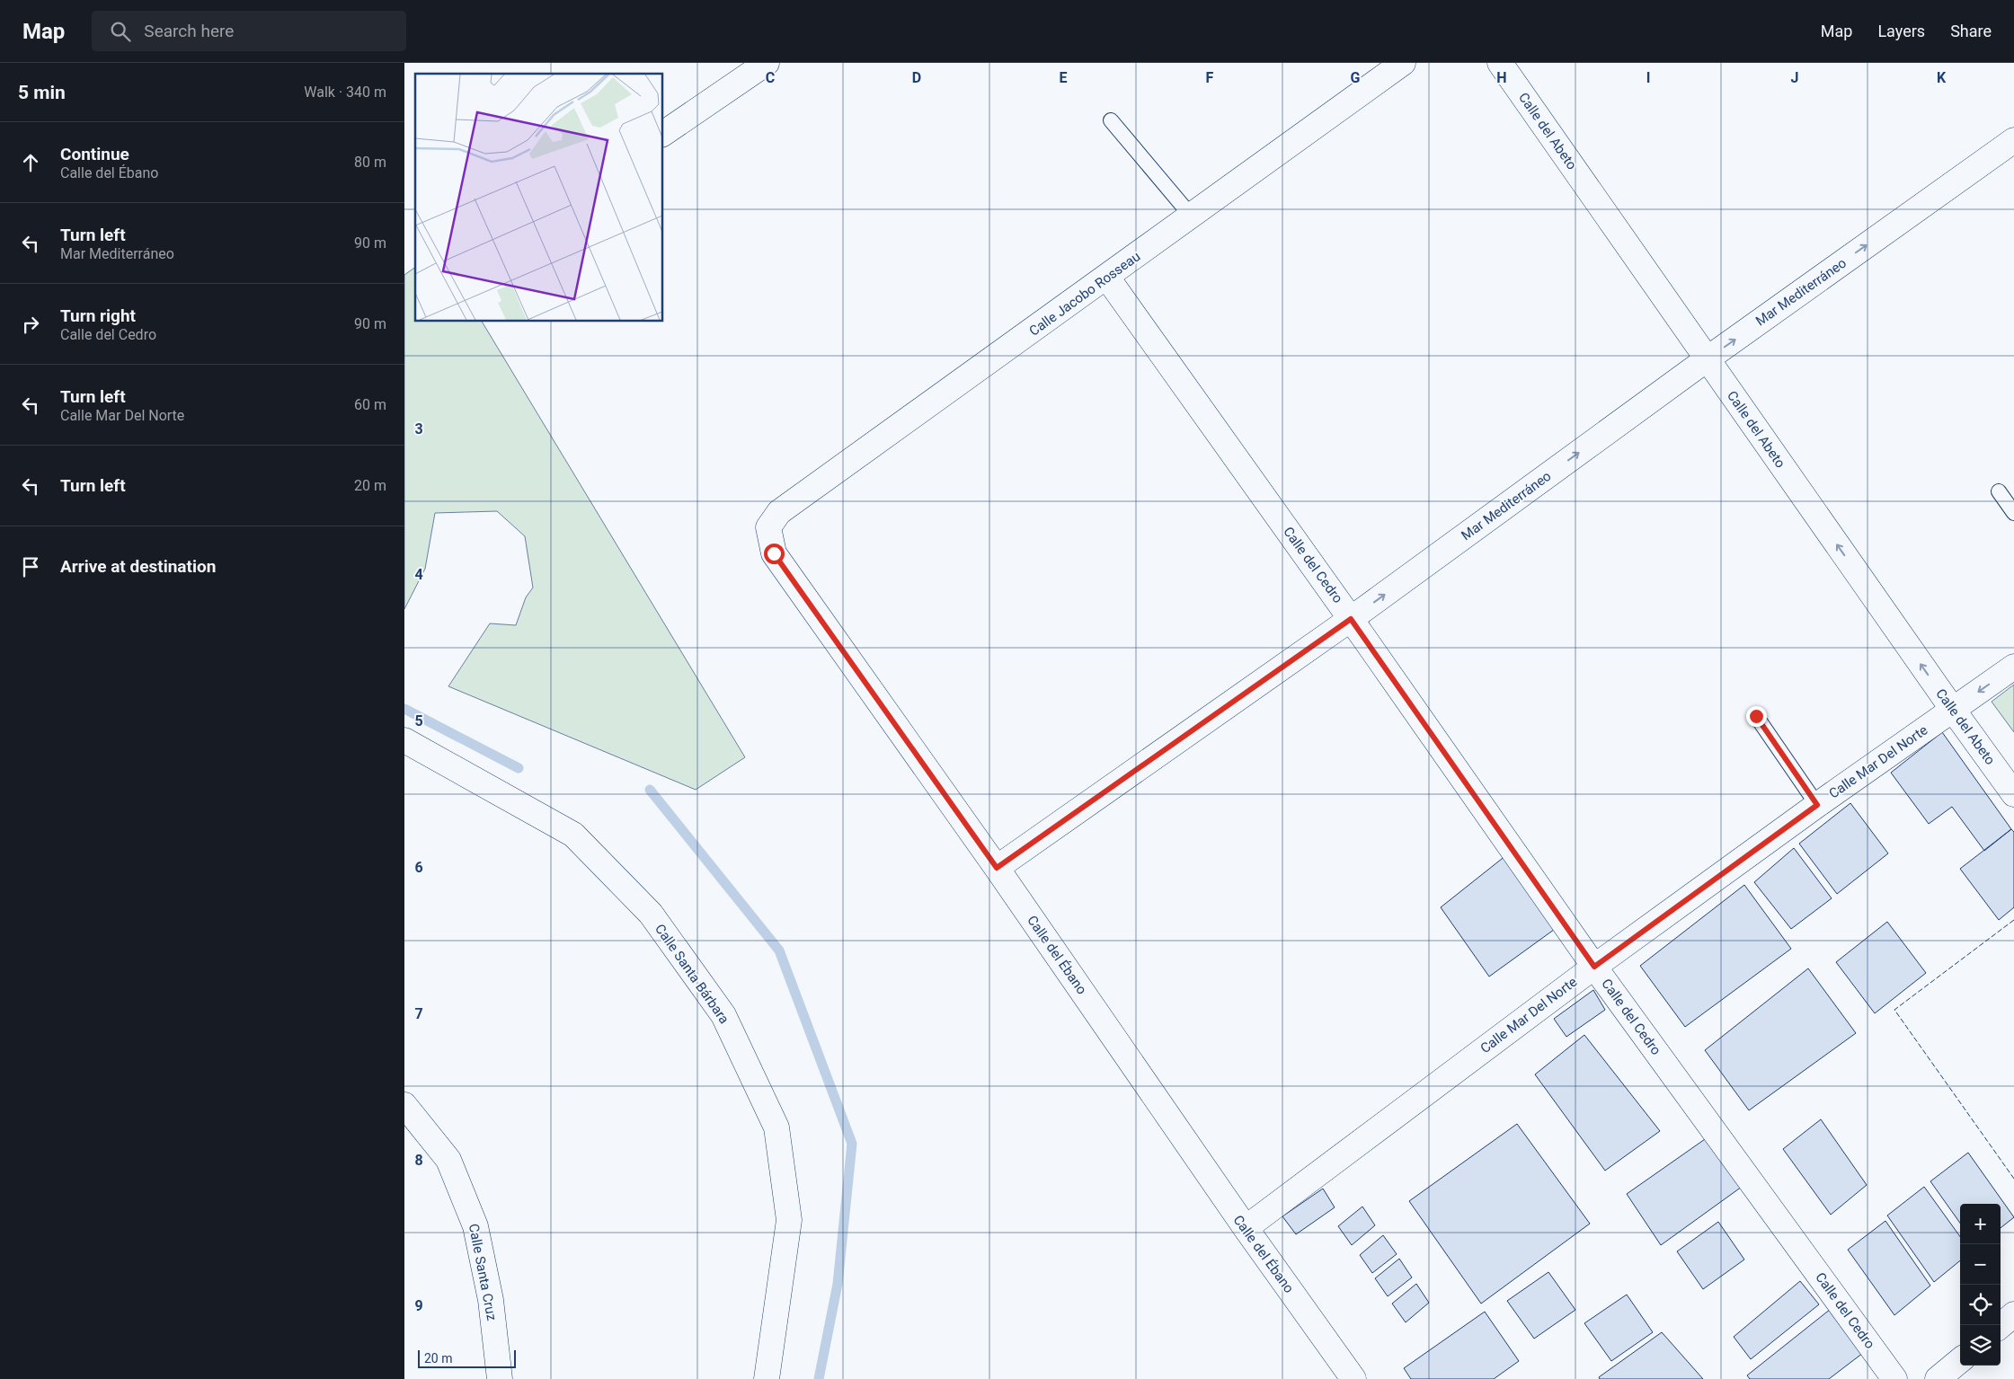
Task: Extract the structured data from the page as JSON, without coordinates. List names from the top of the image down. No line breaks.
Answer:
{"streets":{"street":["Calle del Abeto","Mar Mediterráneo","Calle Jacobo Rosseau","Calle del Cedro","Calle Mar Del Norte","Calle del Ébano","Calle Santa Bárbara","Calle Santa Cruz"]},"crossings":[["Calle del Abeto","Mar Mediterráneo"],["Calle del Abeto","Calle Mar Del Norte"],["Mar Mediterráneo","Calle del Cedro"],["Mar Mediterráneo","Calle del Ébano"],["Calle Jacobo Rosseau","Calle del Cedro"],["Calle Jacobo Rosseau","Calle del Ébano"],["Calle del Cedro","Calle Mar Del Norte"],["Calle Mar Del Norte","Calle del Ébano"]],"one_way":["Calle del Abeto","Mar Mediterráneo"],"scale_bar":"20 m","page":{"header":"Map","search":"Search here","nav":["Map","Layers","Share"],"heading":["5 min","Walk · 340 m"],"list":[["Continue","Calle del Ébano","80 m"],["Turn left","Mar Mediterráneo","90 m"],["Turn right","Calle del Cedro","90 m"],["Turn left","Calle Mar Del Norte","60 m"],["Turn left","20 m"],"Arrive at destination"],"map_buttons":["+","−"],"scale":"20 m"},"grid":{"columns":["C","D","E","F","G","H","I","J","K"],"rows":["3","4","5","6","7","8","9"]}}
